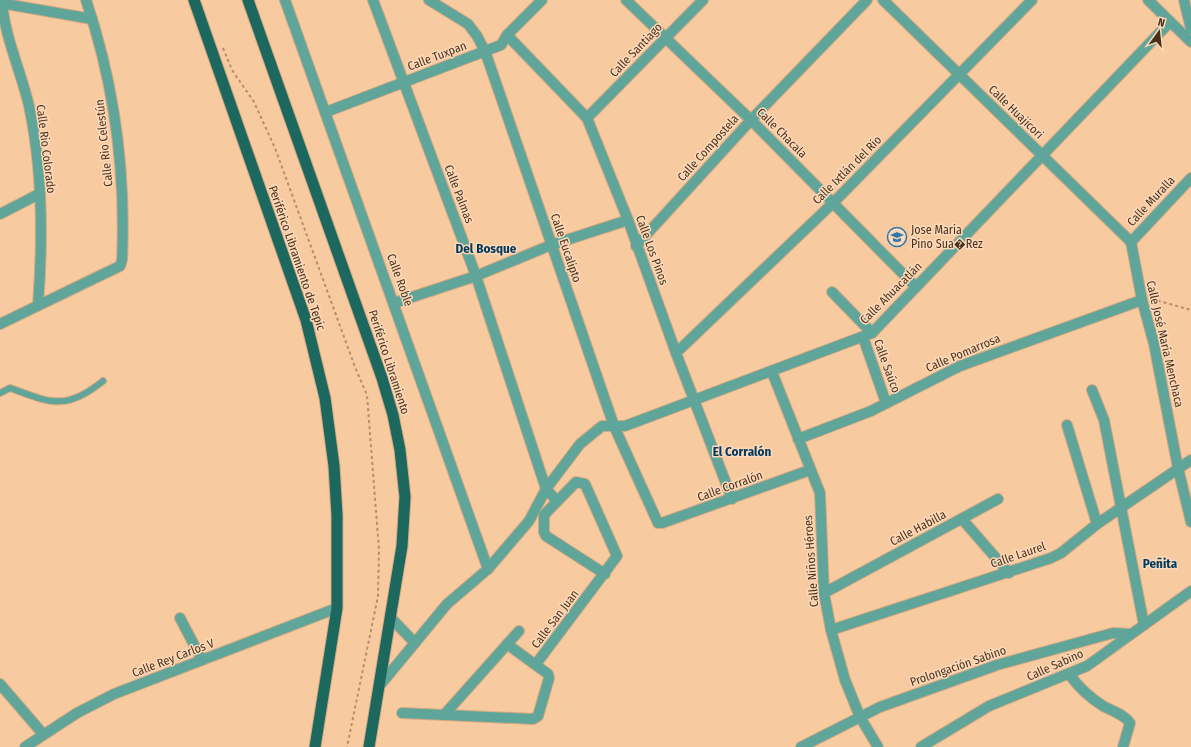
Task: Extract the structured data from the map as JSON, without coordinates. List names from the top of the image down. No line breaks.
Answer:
{"streets":{"highway":["Periférico Libramiento de Tepic","Periférico Libramiento"],"street":["Calle Santiago","Calle Tuxpan","Calle Huajicori","Calle Chacala","Calle Rio Celestún","Calle Compostela","Calle Rio Colorado","Calle Ixtlán del Río","Calle Palmas","Calle Muralla","Calle Eucalipto","Calle Los Pinos","Calle Roble","Calle Ahuacatlán","Calle José María Menchaca","Calle Pomarrosa","Calle Saúco","Calle Corralón","Calle Habilla","Calle Laurel","Calle Niños Héroes","Calle San Juan","Calle Rey Carlos V","Calle Sabino","Prolongación Sabino"]},"crossings":[["Calle Santiago","Calle Chacala"],["Calle Santiago","Calle Los Pinos"],["Calle Tuxpan","Calle Palmas"],["Calle Tuxpan","Calle Eucalipto"],["Calle Tuxpan","Calle Los Pinos"],["Calle Tuxpan","Calle Roble"],["Calle Huajicori","Calle Ixtlán del Río"],["Calle Huajicori","Calle Muralla"],["Calle Huajicori","Calle Ahuacatlán"],["Calle Huajicori","Calle José María Menchaca"],["Calle Chacala","Calle Compostela"],["Calle Chacala","Calle Ixtlán del Río"],["Calle Chacala","Calle Ahuacatlán"],["Calle Rio Celestún","Calle Rio Colorado"],["Calle Compostela","Calle Los Pinos"],["Calle Ixtlán del Río","Calle Los Pinos"],["Calle Palmas","Calle Ahuacatlán"],["Calle Muralla","Calle José María Menchaca"],["Calle Eucalipto","Calle Ahuacatlán"],["Calle Eucalipto","Calle Corralón"],["Calle Los Pinos","Calle Ahuacatlán"],["Calle Los Pinos","Calle Corralón"],["Periférico Libramiento de Tepic","Calle Rey Carlos V"],["Calle Roble","Calle Ahuacatlán"],["Calle Ahuacatlán","Periférico Libramiento"],["Calle Ahuacatlán","Calle Saúco"],["Calle Ahuacatlán","Calle Niños Héroes"],["Calle José María Menchaca","Calle Pomarrosa"],["Calle José María Menchaca","Calle Laurel"],["Calle Pomarrosa","Calle Saúco"],["Calle Pomarrosa","Calle Niños Héroes"],["Calle Corralón","Calle Niños Héroes"],["Calle Habilla","Calle Laurel"],["Calle Habilla","Calle Niños Héroes"],["Calle Laurel","Calle Niños Héroes"],["Calle Niños Héroes","Prolongación Sabino"],["Calle Sabino","Prolongación Sabino"]],"districts":["Del Bosque","El Corralón","Peñita"],"places":{"school or university":["Jose Maria Pino Sua�Rez"]},"north":"top"}
